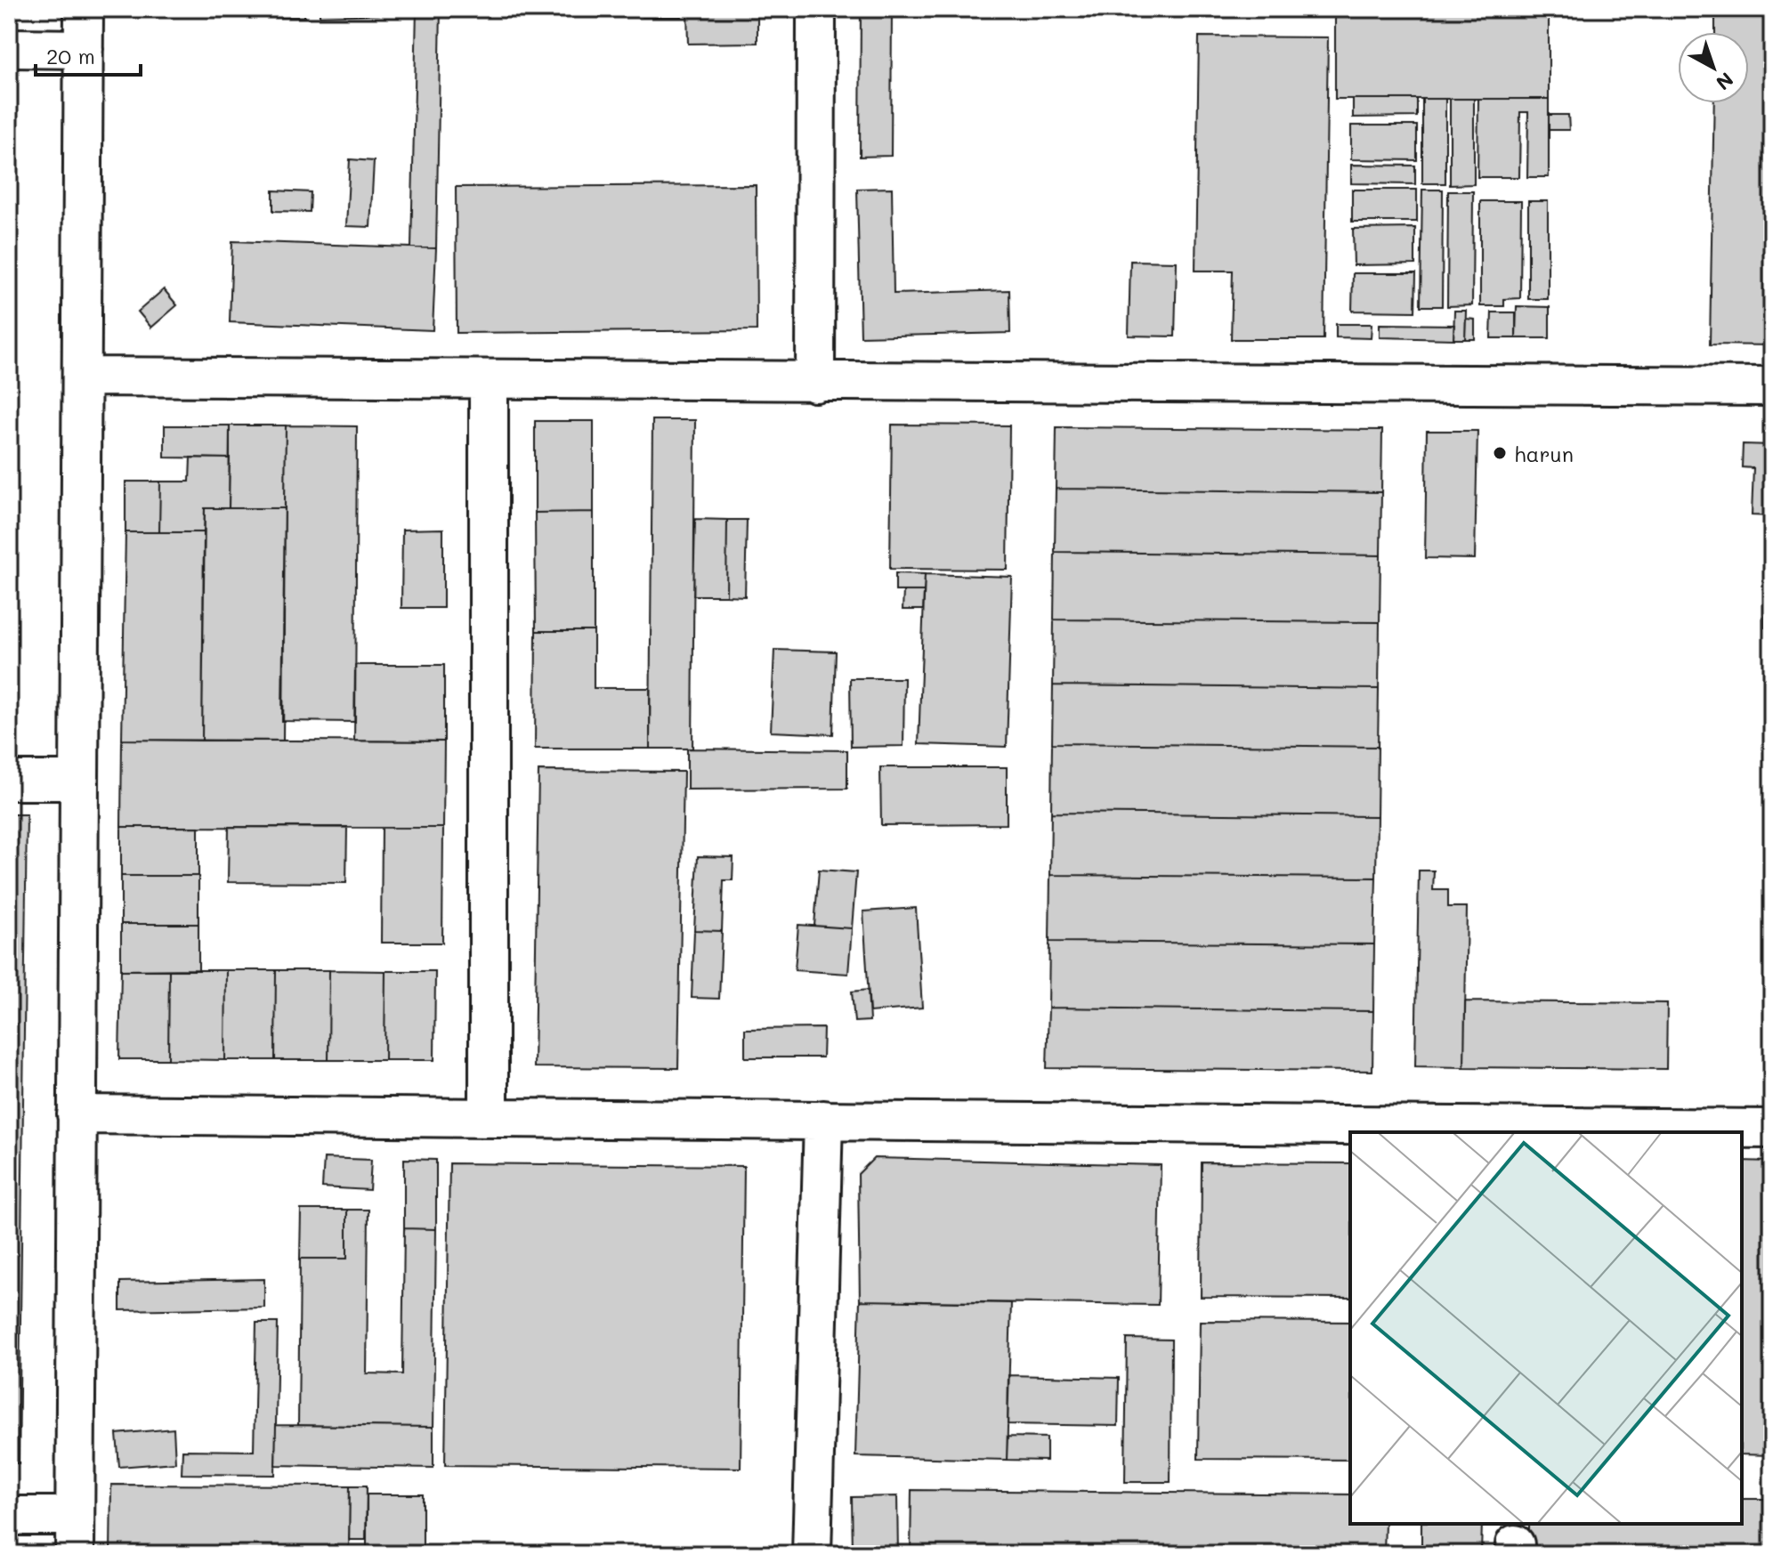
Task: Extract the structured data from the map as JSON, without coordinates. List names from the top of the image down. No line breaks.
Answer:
{"places":["harun"],"scale_bar":"20 m","north":"bottom right"}
